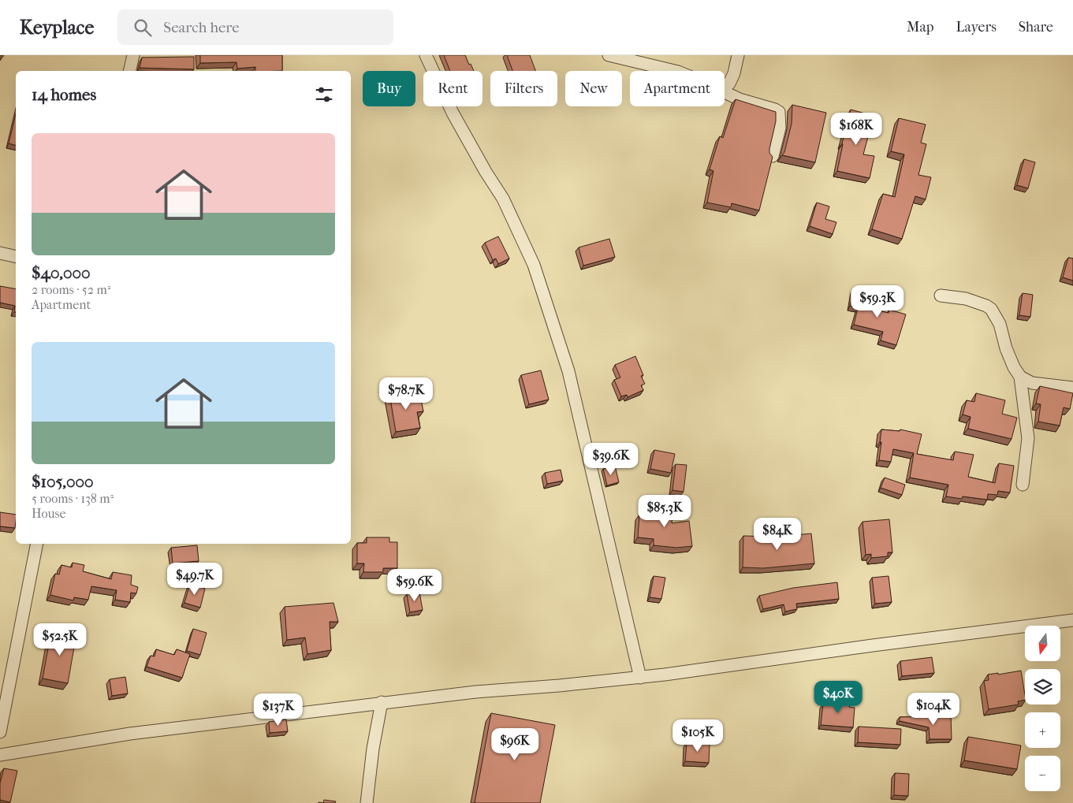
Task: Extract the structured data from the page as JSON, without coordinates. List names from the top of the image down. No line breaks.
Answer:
{"north":"bottom","page":{"header":"Keyplace","search":"Search here","nav":["Map","Layers","Share"],"chip":["Buy","Rent","Filters","New","Apartment"],"heading":"14 homes","price":["$168K","$59.3K","$78.7K","$39.6K","$85.3K","$84K","$49.7K","$59.6K","$52.5K","$40K","$104K","$137K","$105K","$96K"],"list":[{"name":"$40,000","note":"2 rooms · 52 m² · Apartment"},{"name":"$105,000","note":"5 rooms · 138 m² · House"}],"map_buttons":["+","−"]}}
